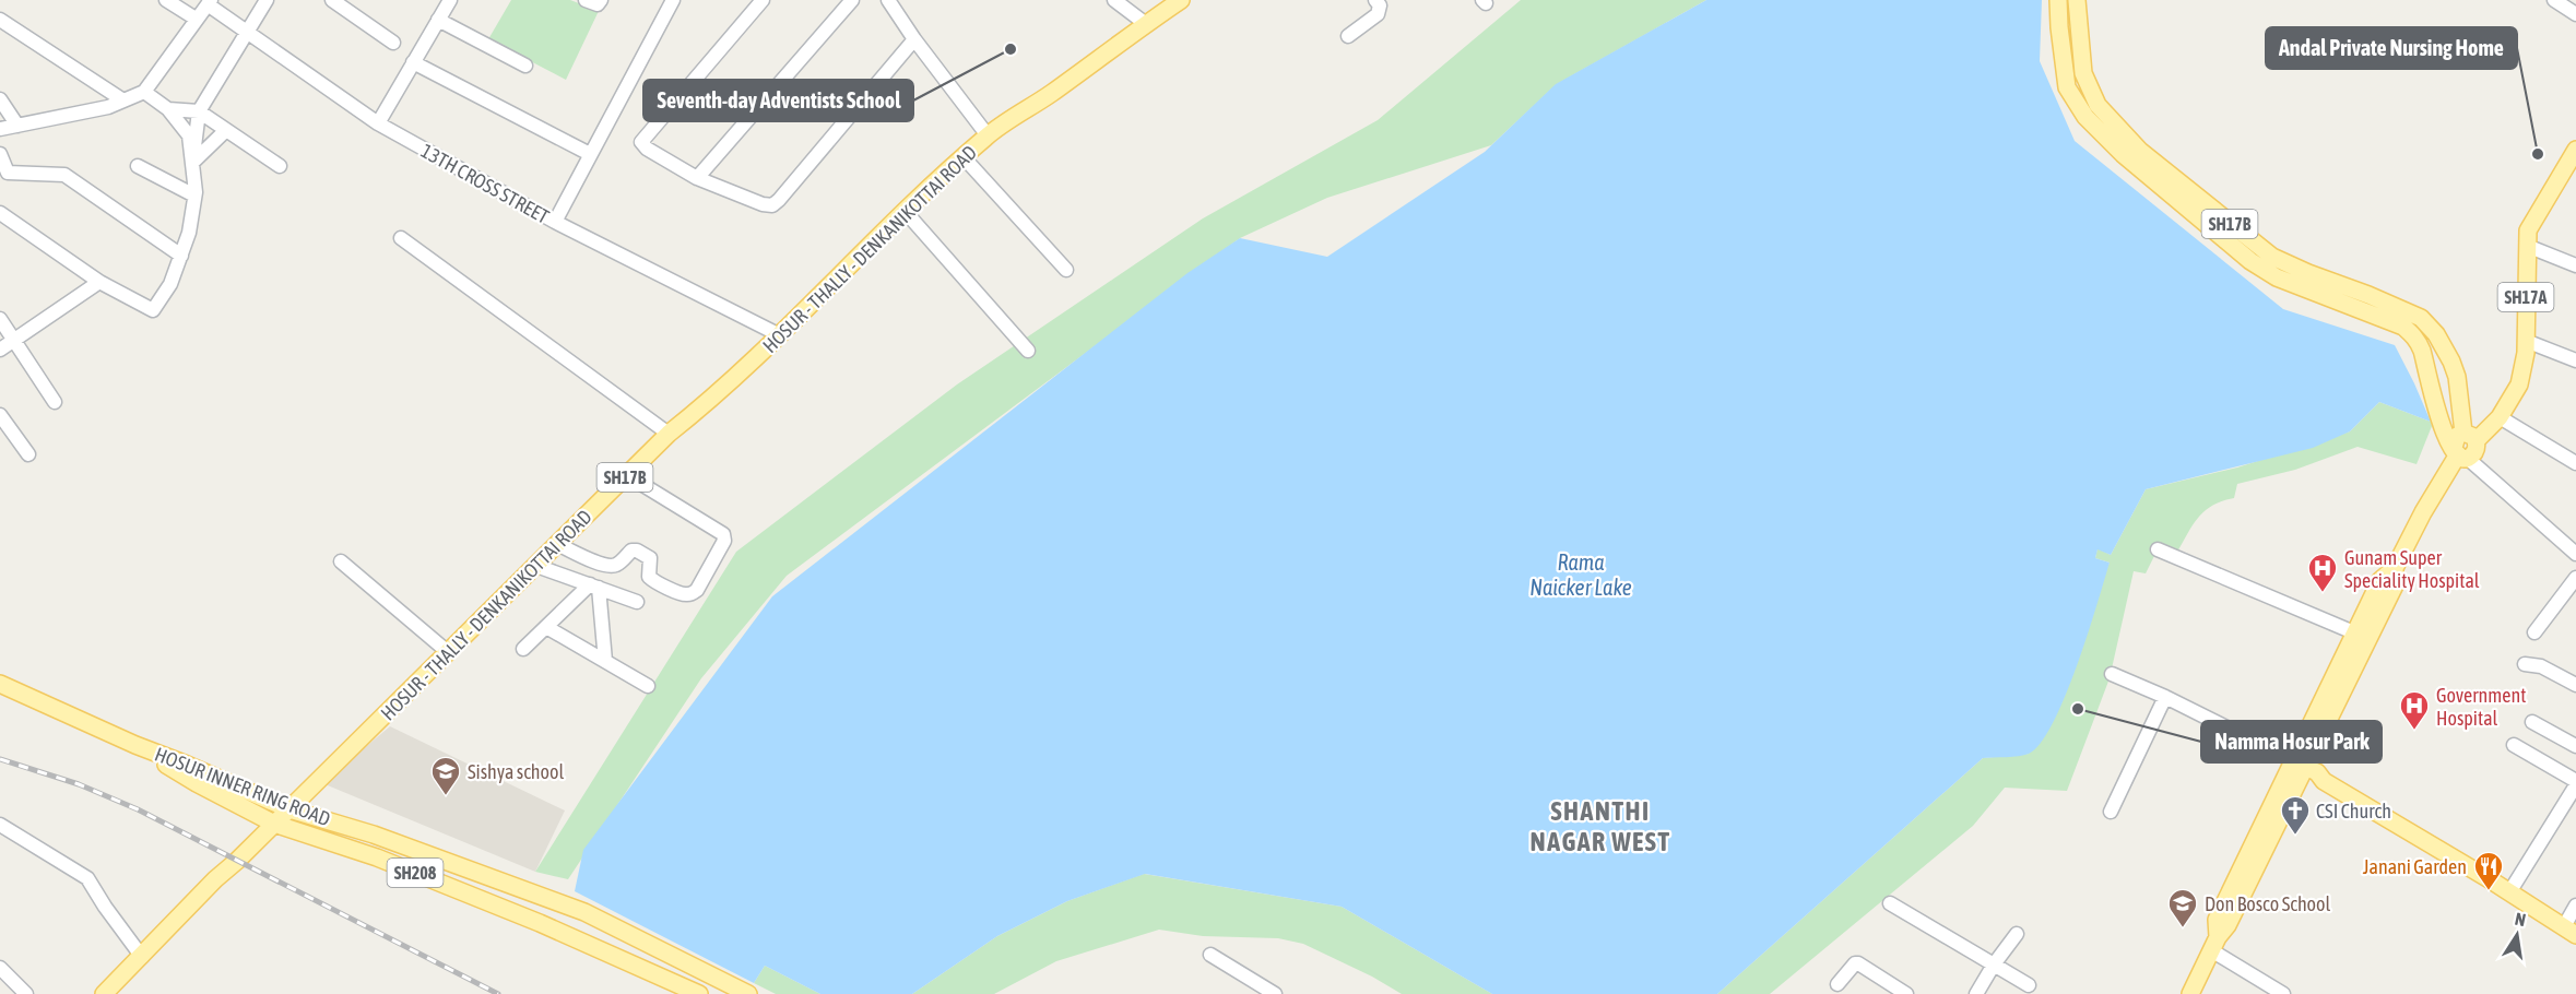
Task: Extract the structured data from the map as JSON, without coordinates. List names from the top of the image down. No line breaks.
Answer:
{"streets":{"main road":["SH17B","HOSUR - THALLY - DENKANIKOTTAI ROAD","SH17A","HOSUR INNER RING ROAD","SH208"],"street":["13TH CROSS STREET"]},"crossings":[["13TH CROSS STREET","HOSUR - THALLY - DENKANIKOTTAI ROAD"],["SH17B","SH17A"],["HOSUR - THALLY - DENKANIKOTTAI ROAD","HOSUR INNER RING ROAD"]],"districts":["SHANTHI NAGAR WEST"],"water":["Rama Naicker Lake"],"places":{"other":["Seventh-day Adventists School","Andal Private Nursing Home","Namma Hosur Park"],"hospital":["Gunam Super Speciality Hospital","Government Hospital"],"school or university":["Sishya school","Don Bosco School"],"church":["CSI Church"],"restaurant":["Janani Garden"]},"north":"top"}
